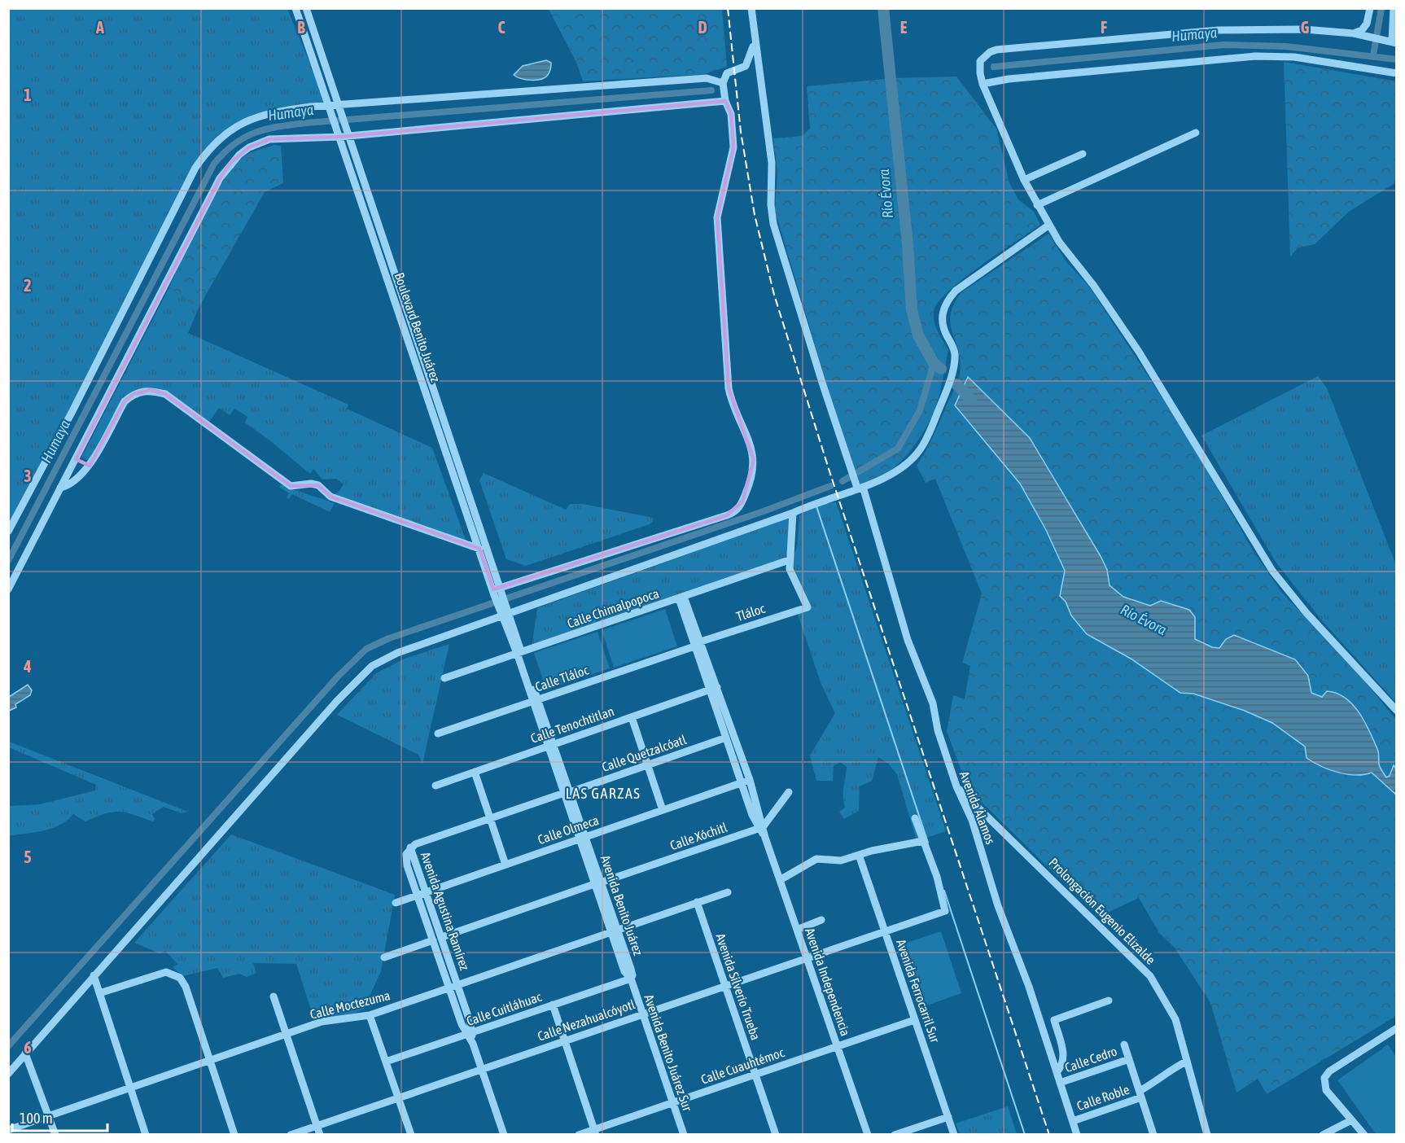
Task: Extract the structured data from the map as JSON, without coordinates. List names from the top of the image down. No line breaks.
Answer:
{"streets":{"street":["Boulevard Benito Juárez","Calle Chimalpopoca","Tláloc","Calle Tláloc","Calle Tenochtitlan","Calle Quetzalcóatl","Avenida Álamos","Calle Olmeca","Calle Xóchitl","Avenida Benito Juárez","Avenida Agustina Ramírez","Prolongación Eugenio Elizalde","Avenida Independencia","Avenida Silverio Trueba","Avenida Ferrocarril Sur","Calle Moctezuma","Calle Cuitláhuac","Calle Nezahualcóyotl","Avenida Benito Juárez Sur","Calle Cedro","Calle Cuauhtémoc","Calle Roble"]},"crossings":[["Boulevard Benito Juárez","Calle Chimalpopoca"],["Boulevard Benito Juárez","Avenida Benito Juárez"],["Calle Chimalpopoca","Tláloc"],["Calle Chimalpopoca","Avenida Benito Juárez"],["Calle Chimalpopoca","Avenida Independencia"],["Tláloc","Calle Tláloc"],["Tláloc","Avenida Independencia"],["Calle Tláloc","Avenida Benito Juárez"],["Calle Tláloc","Avenida Independencia"],["Calle Tenochtitlan","Avenida Benito Juárez"],["Calle Tenochtitlan","Avenida Independencia"],["Calle Quetzalcóatl","Avenida Benito Juárez"],["Calle Quetzalcóatl","Avenida Agustina Ramírez"],["Calle Quetzalcóatl","Avenida Independencia"],["Avenida Álamos","Prolongación Eugenio Elizalde"],["Avenida Álamos","Calle Cedro"],["Avenida Álamos","Calle Roble"],["Calle Olmeca","Avenida Benito Juárez"],["Calle Olmeca","Avenida Agustina Ramírez"],["Calle Olmeca","Avenida Independencia"],["Calle Xóchitl","Avenida Benito Juárez"],["Calle Xóchitl","Avenida Agustina Ramírez"],["Calle Xóchitl","Avenida Independencia"],["Avenida Benito Juárez","Calle Moctezuma"],["Avenida Benito Juárez","Calle Cuitláhuac"],["Avenida Benito Juárez","Avenida Benito Juárez Sur"],["Avenida Agustina Ramírez","Calle Moctezuma"],["Avenida Agustina Ramírez","Calle Cuitláhuac"],["Avenida Agustina Ramírez","Calle Nezahualcóyotl"],["Prolongación Eugenio Elizalde","Calle Roble"],["Avenida Independencia","Calle Nezahualcóyotl"],["Avenida Independencia","Calle Cuauhtémoc"],["Avenida Silverio Trueba","Calle Moctezuma"],["Avenida Silverio Trueba","Calle Nezahualcóyotl"],["Avenida Silverio Trueba","Calle Cuauhtémoc"],["Avenida Ferrocarril Sur","Calle Nezahualcóyotl"],["Avenida Ferrocarril Sur","Calle Cuauhtémoc"],["Calle Cuitláhuac","Avenida Benito Juárez Sur"],["Calle Nezahualcóyotl","Avenida Benito Juárez Sur"],["Avenida Benito Juárez Sur","Calle Cuauhtémoc"]],"districts":["LAS GARZAS"],"water":["Humaya","Río Évora"],"scale_bar":"100 m","grid":{"columns":["A","B","C","D","E","F","G"],"rows":["1","2","3","4","5","6"]}}
